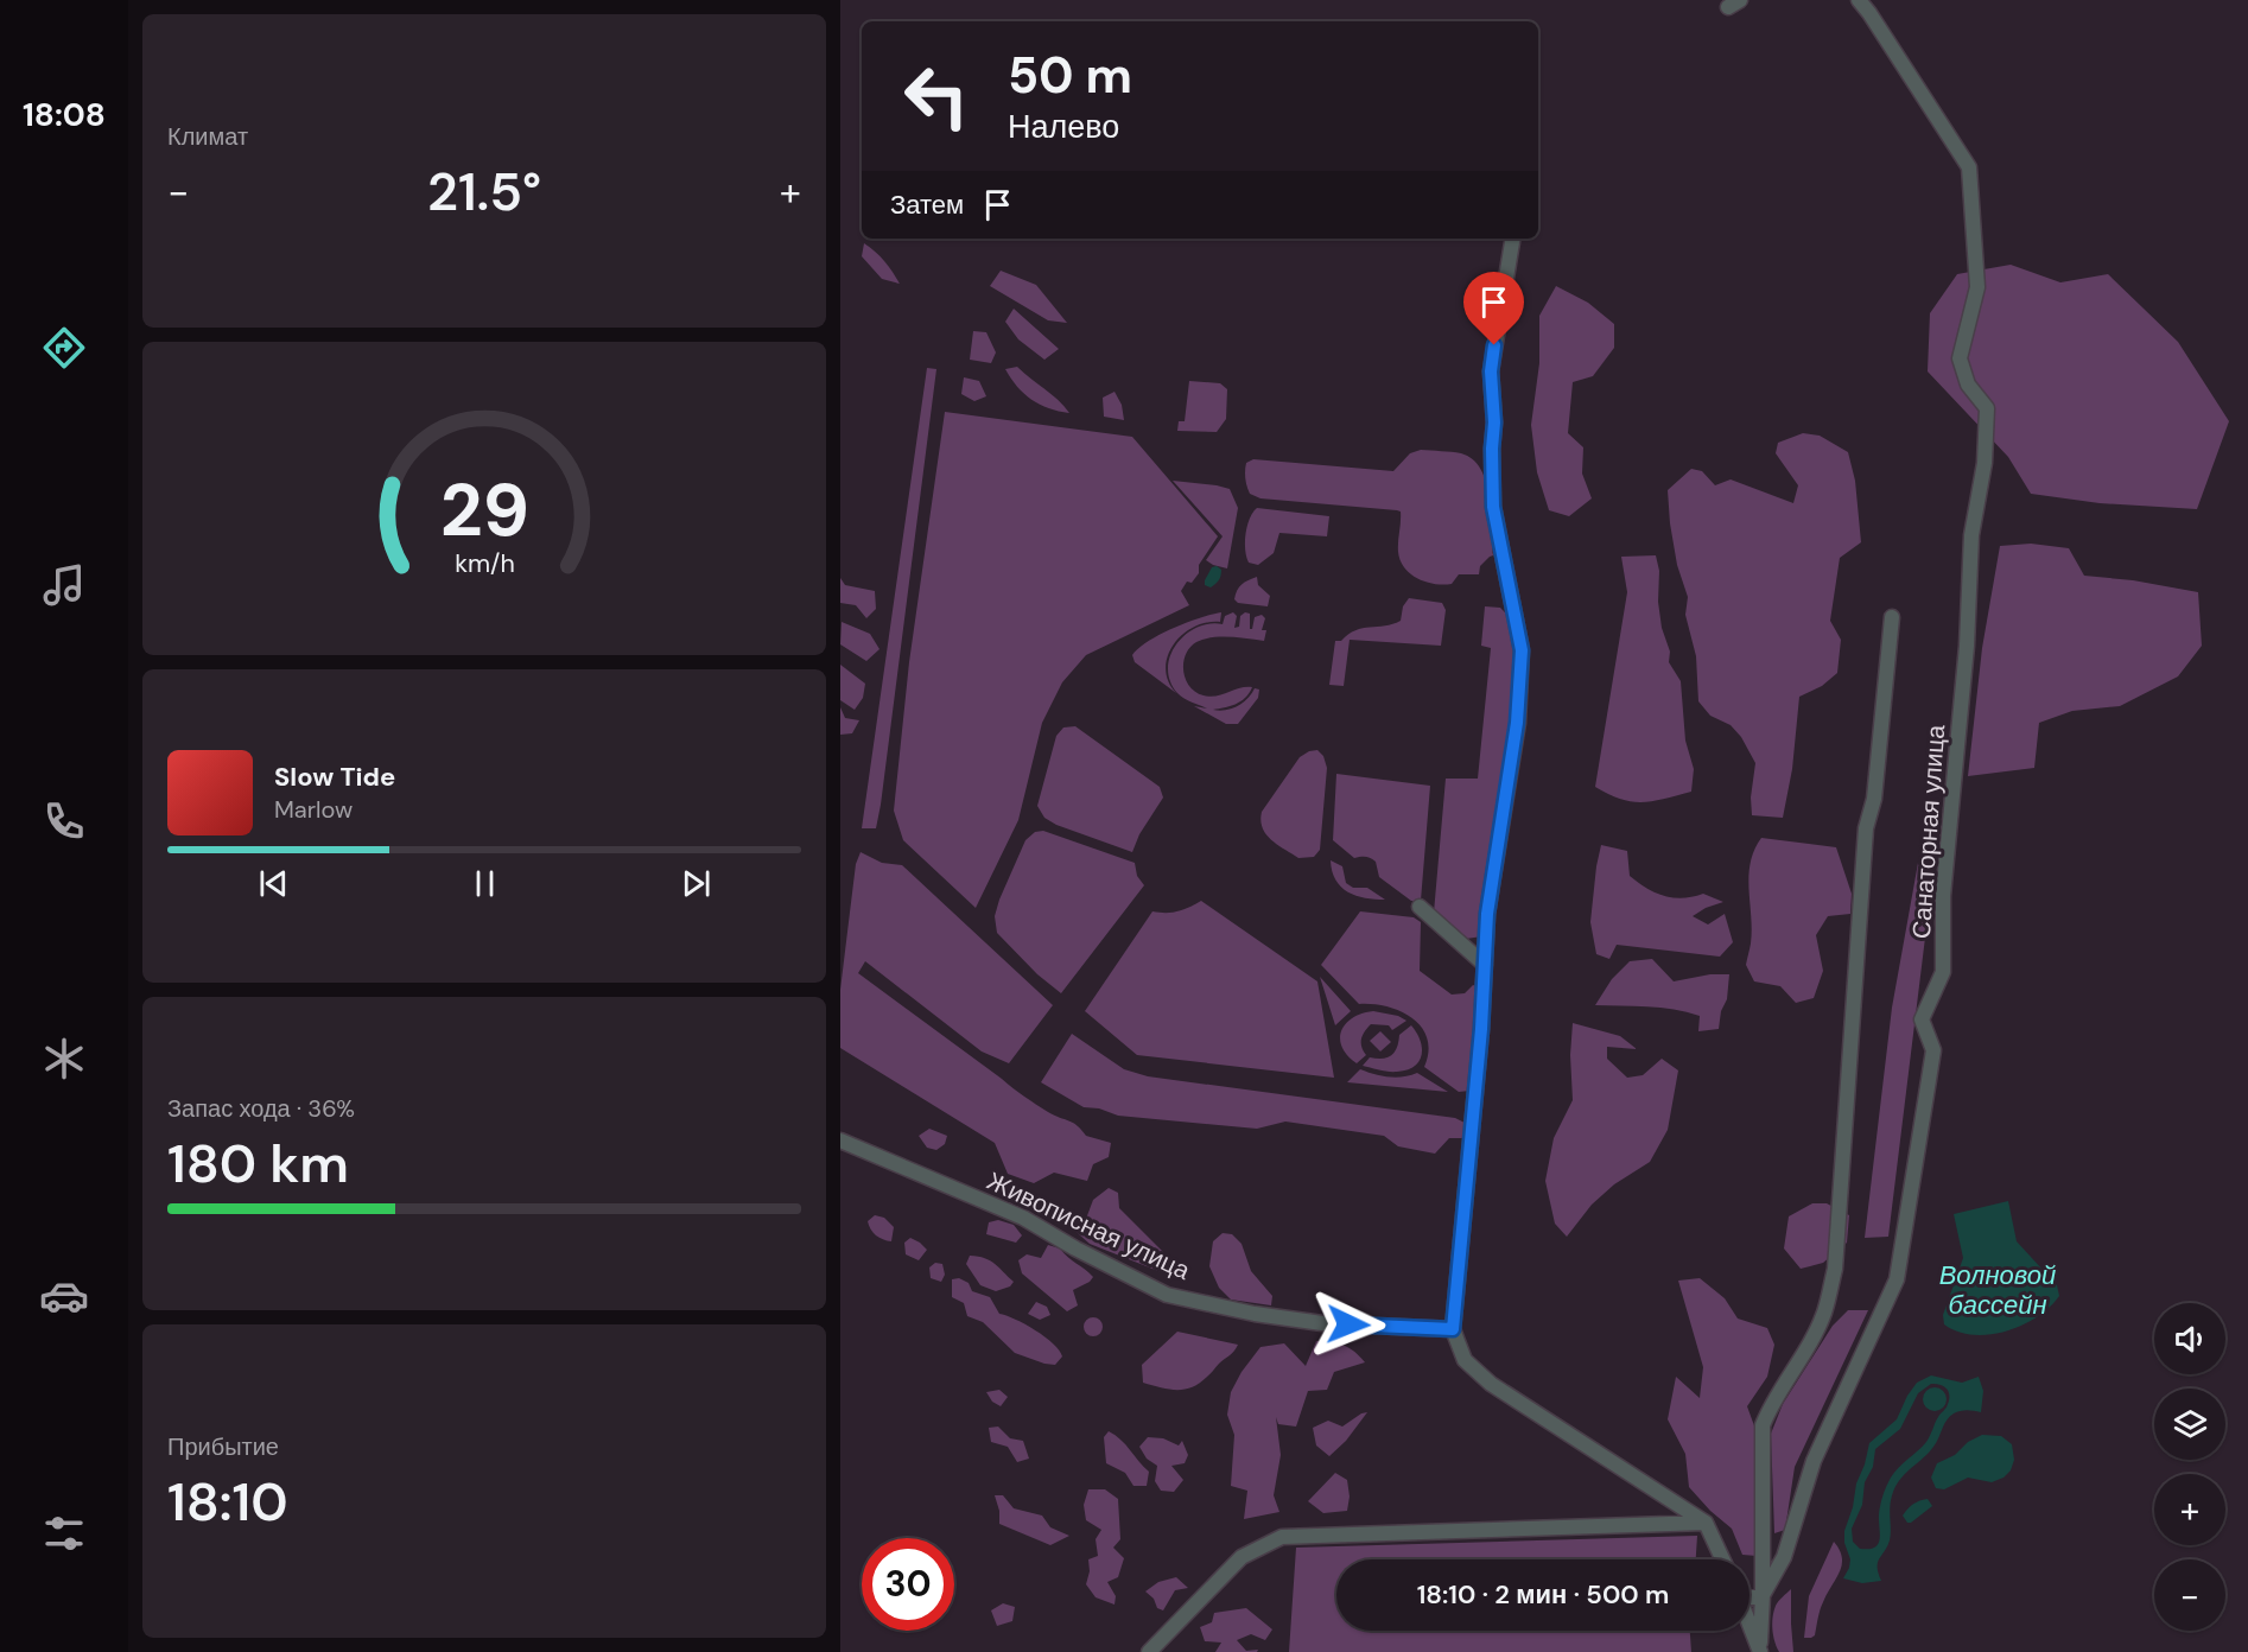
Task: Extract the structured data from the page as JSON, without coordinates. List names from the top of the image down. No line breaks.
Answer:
{"streets":{"street":["Санаторная улица","Живописная улица"]},"water":["Волновой бассейн"],"page":{"tabs":"18:08","tile":["Климат",["Запас хода · 36%","180 km"],["Прибытие","18:10"]],"turn":["50 m","Налево"],"heat":["−","21.5°","+"],"then":"Затем","song":["Slow Tide","Marlow"],"map_buttons":["+","−"],"limit":"30","trip":"18:10 · 2 мин · 500 m","gauge":["29","km/h"]}}
